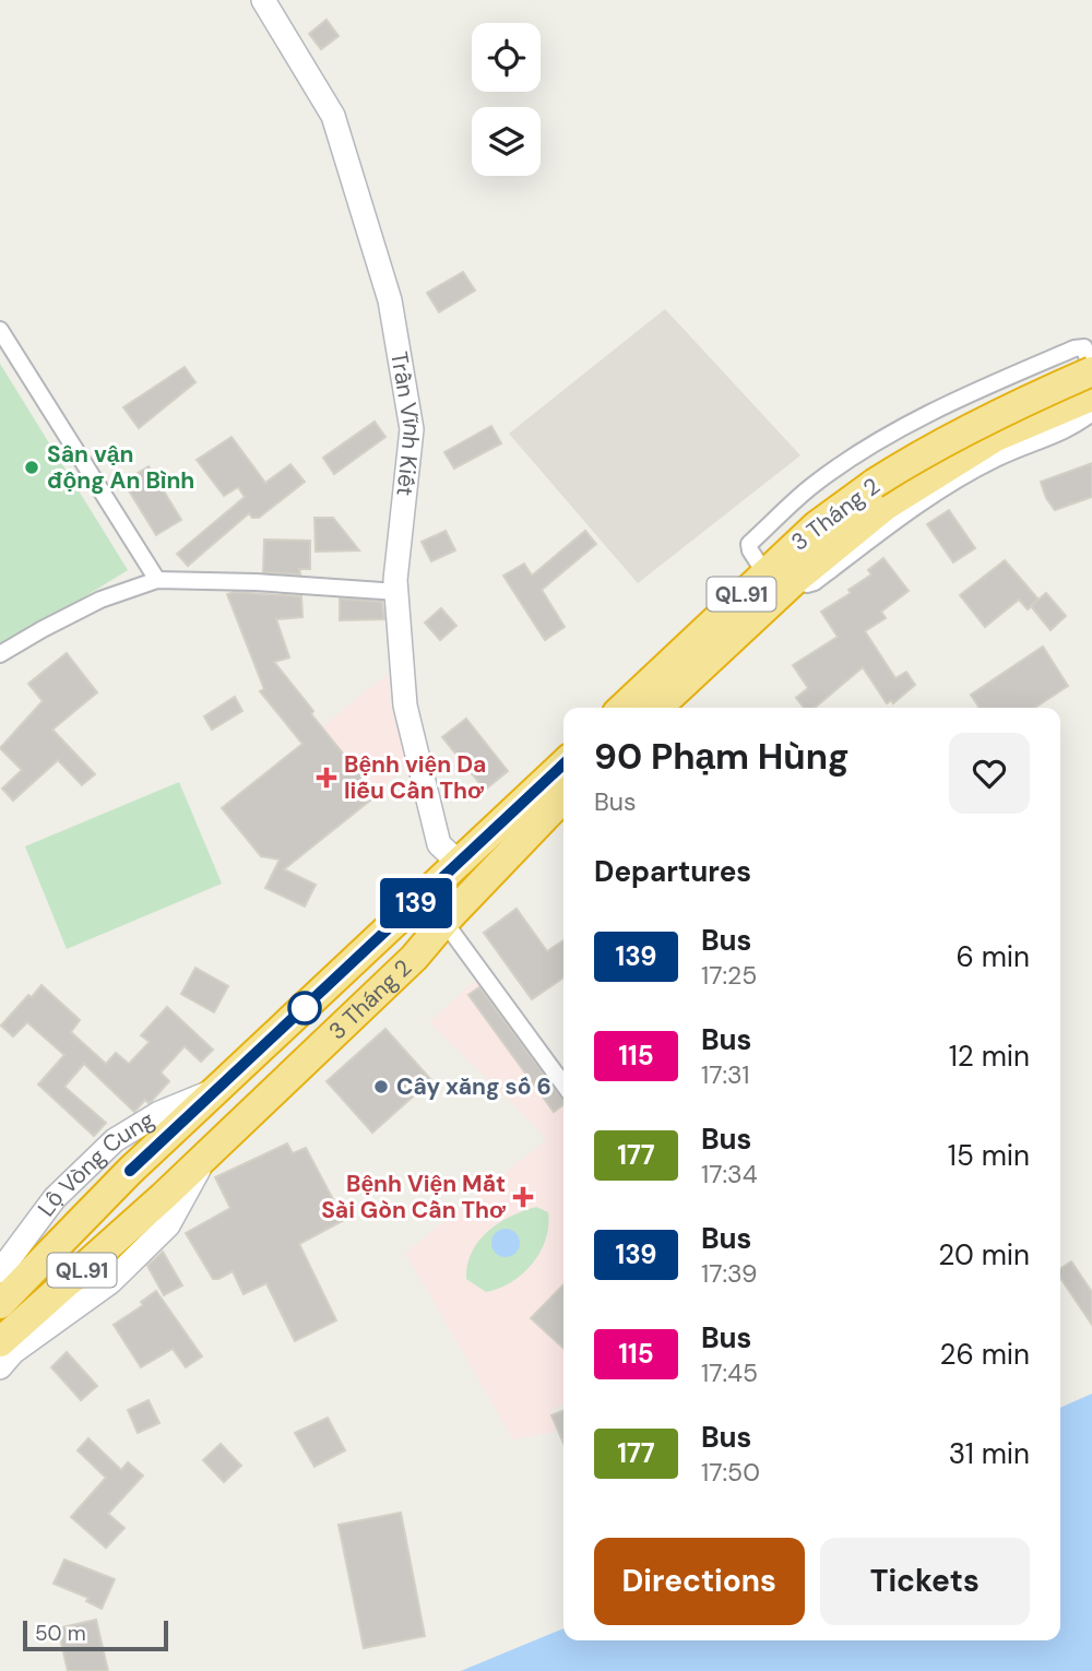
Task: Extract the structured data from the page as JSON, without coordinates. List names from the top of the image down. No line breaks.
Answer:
{"streets":{"highway":["3 Tháng 2","QL.91"],"street":["Trần Vĩnh Kiết","Lộ Vòng Cung"]},"crossings":[["Trần Vĩnh Kiết","3 Tháng 2"],["3 Tháng 2","Lộ Vòng Cung"]],"places":{"other":["Sân vận động An Bình","Cây xăng số 6"],"health":["Bệnh viện Da liễu Cần Thơ","Bệnh Viện Mắt Sài Gòn Cần Thơ"]},"lines":["bus line 139"],"scale_bar":"50 m","page":{"on_map":"139","heading":[["90 Phạm Hùng","Bus"],"Departures"],"list":[{"mark":"139","name":"Bus","note":"17:25","value":"6 min"},{"mark":"115","name":"Bus","note":"17:31","value":"12 min"},{"mark":"177","name":"Bus","note":"17:34","value":"15 min"},{"mark":"139","name":"Bus","note":"17:39","value":"20 min"},{"mark":"115","name":"Bus","note":"17:45","value":"26 min"},{"mark":"177","name":"Bus","note":"17:50","value":"31 min"}],"buttons":["Directions","Tickets"],"scale":"50 m"}}
